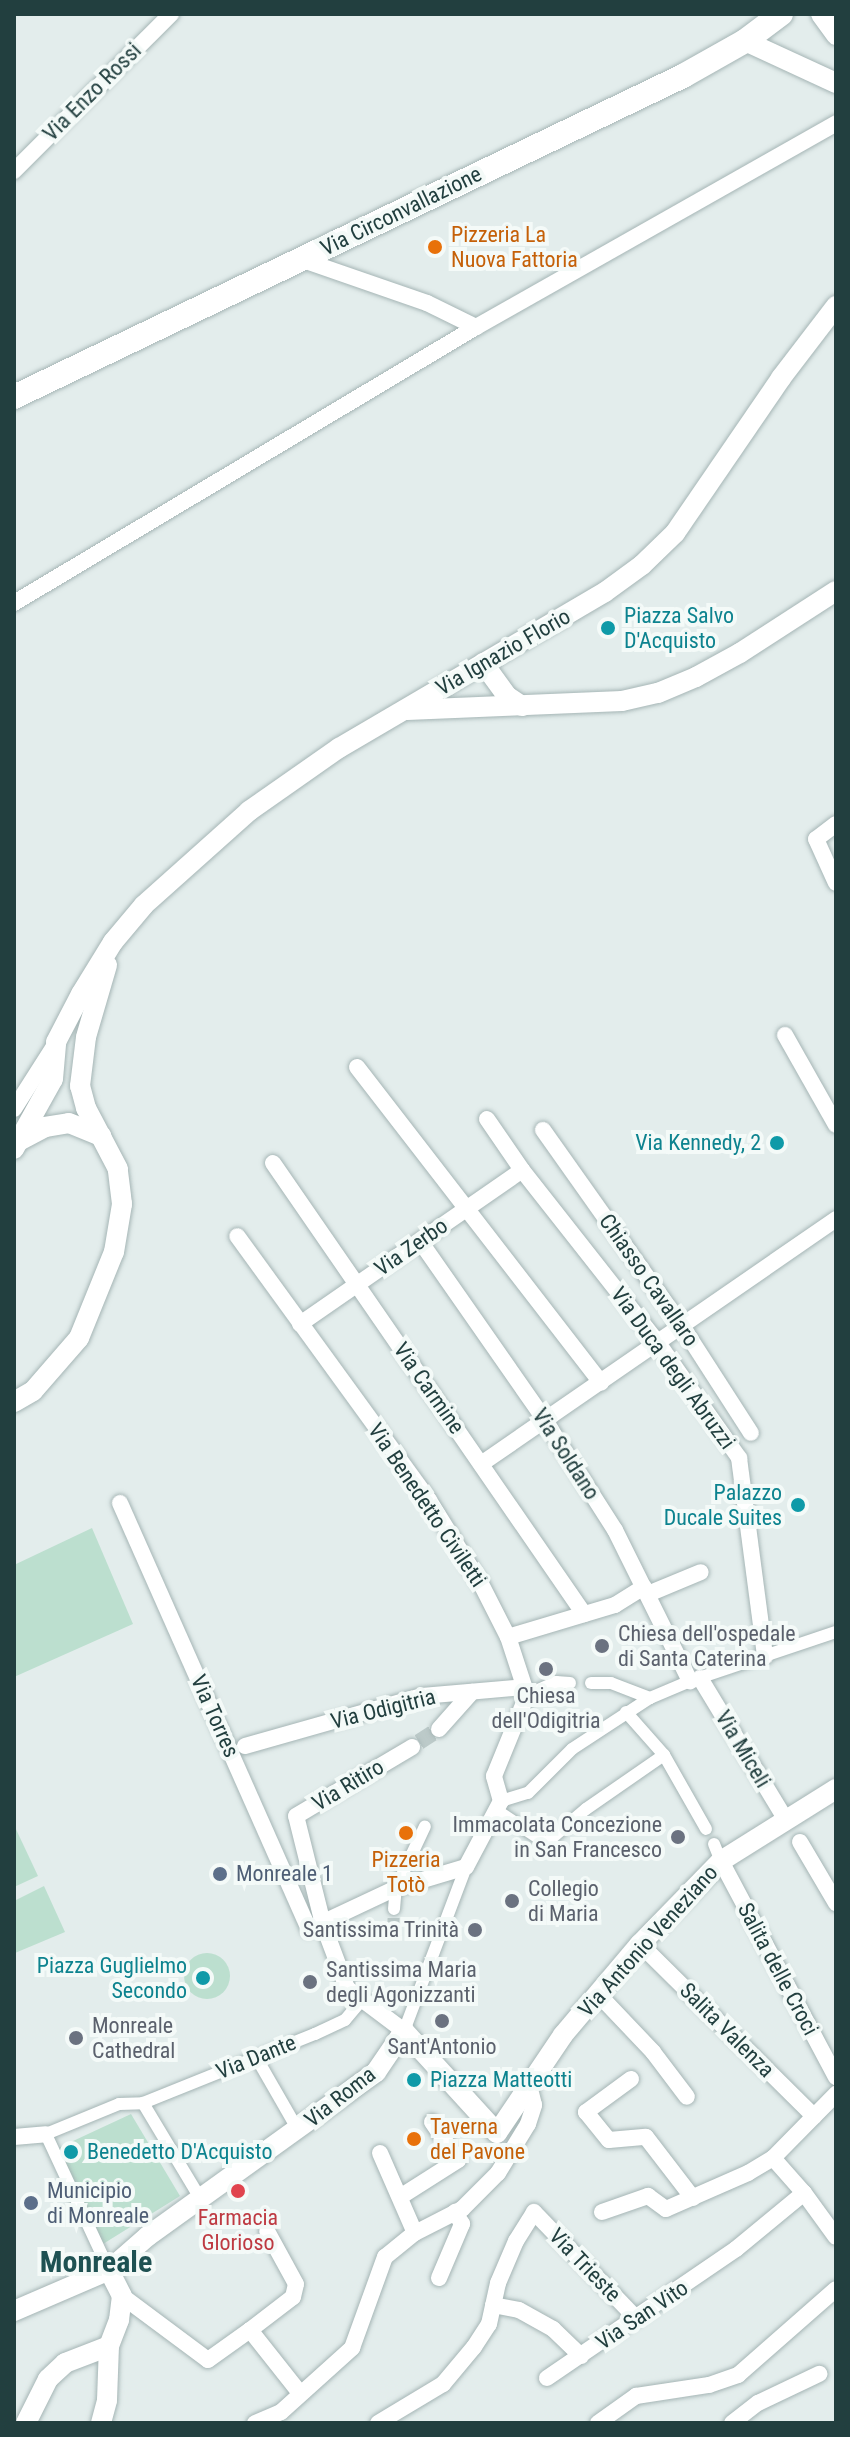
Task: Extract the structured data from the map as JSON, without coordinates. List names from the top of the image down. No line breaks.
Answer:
{"streets":{"main road":["Via Circonvallazione"],"street":["Via Enzo Rossi","Via Ignazio Florio","Via Zerbo","Chiasso Cavallaro","Via Duca degli Abruzzi","Via Carmine","Via Soldano","Via Benedetto Civiletti","Via Odigitria","Via Torres","Via Miceli","Via Ritiro","Via Antonio Veneziano","Salita delle Croci","Salita Valenza","Via Dante","Via Roma","Via Trieste","Via San Vito"]},"crossings":[["Via Zerbo","Via Duca degli Abruzzi"],["Via Zerbo","Via Carmine"],["Via Zerbo","Via Soldano"],["Via Zerbo","Via Benedetto Civiletti"],["Via Soldano","Via Miceli"],["Via Benedetto Civiletti","Via Odigitria"],["Via Torres","Via Ritiro"],["Via Miceli","Via Antonio Veneziano"],["Via Antonio Veneziano","Salita delle Croci"],["Via Antonio Veneziano","Salita Valenza"],["Via Antonio Veneziano","Via Roma"],["Via Trieste","Via San Vito"]],"districts":["Monreale"],"places":["Pizzeria La Nuova Fattoria","Piazza Salvo D'Acquisto","Via Kennedy, 2","Palazzo Ducale Suites","Chiesa dell'ospedale di Santa Caterina","Chiesa dell'Odigitria","Pizzeria Totò","Immacolata Concezione in San Francesco","Monreale 1","Collegio di Maria","Santissima Trinità","Piazza Guglielmo Secondo","Santissima Maria degli Agonizzanti","Sant'Antonio","Monreale Cathedral","Piazza Matteotti","Taverna del Pavone","Benedetto D'Acquisto","Farmacia Glorioso","Municipio di Monreale"]}
